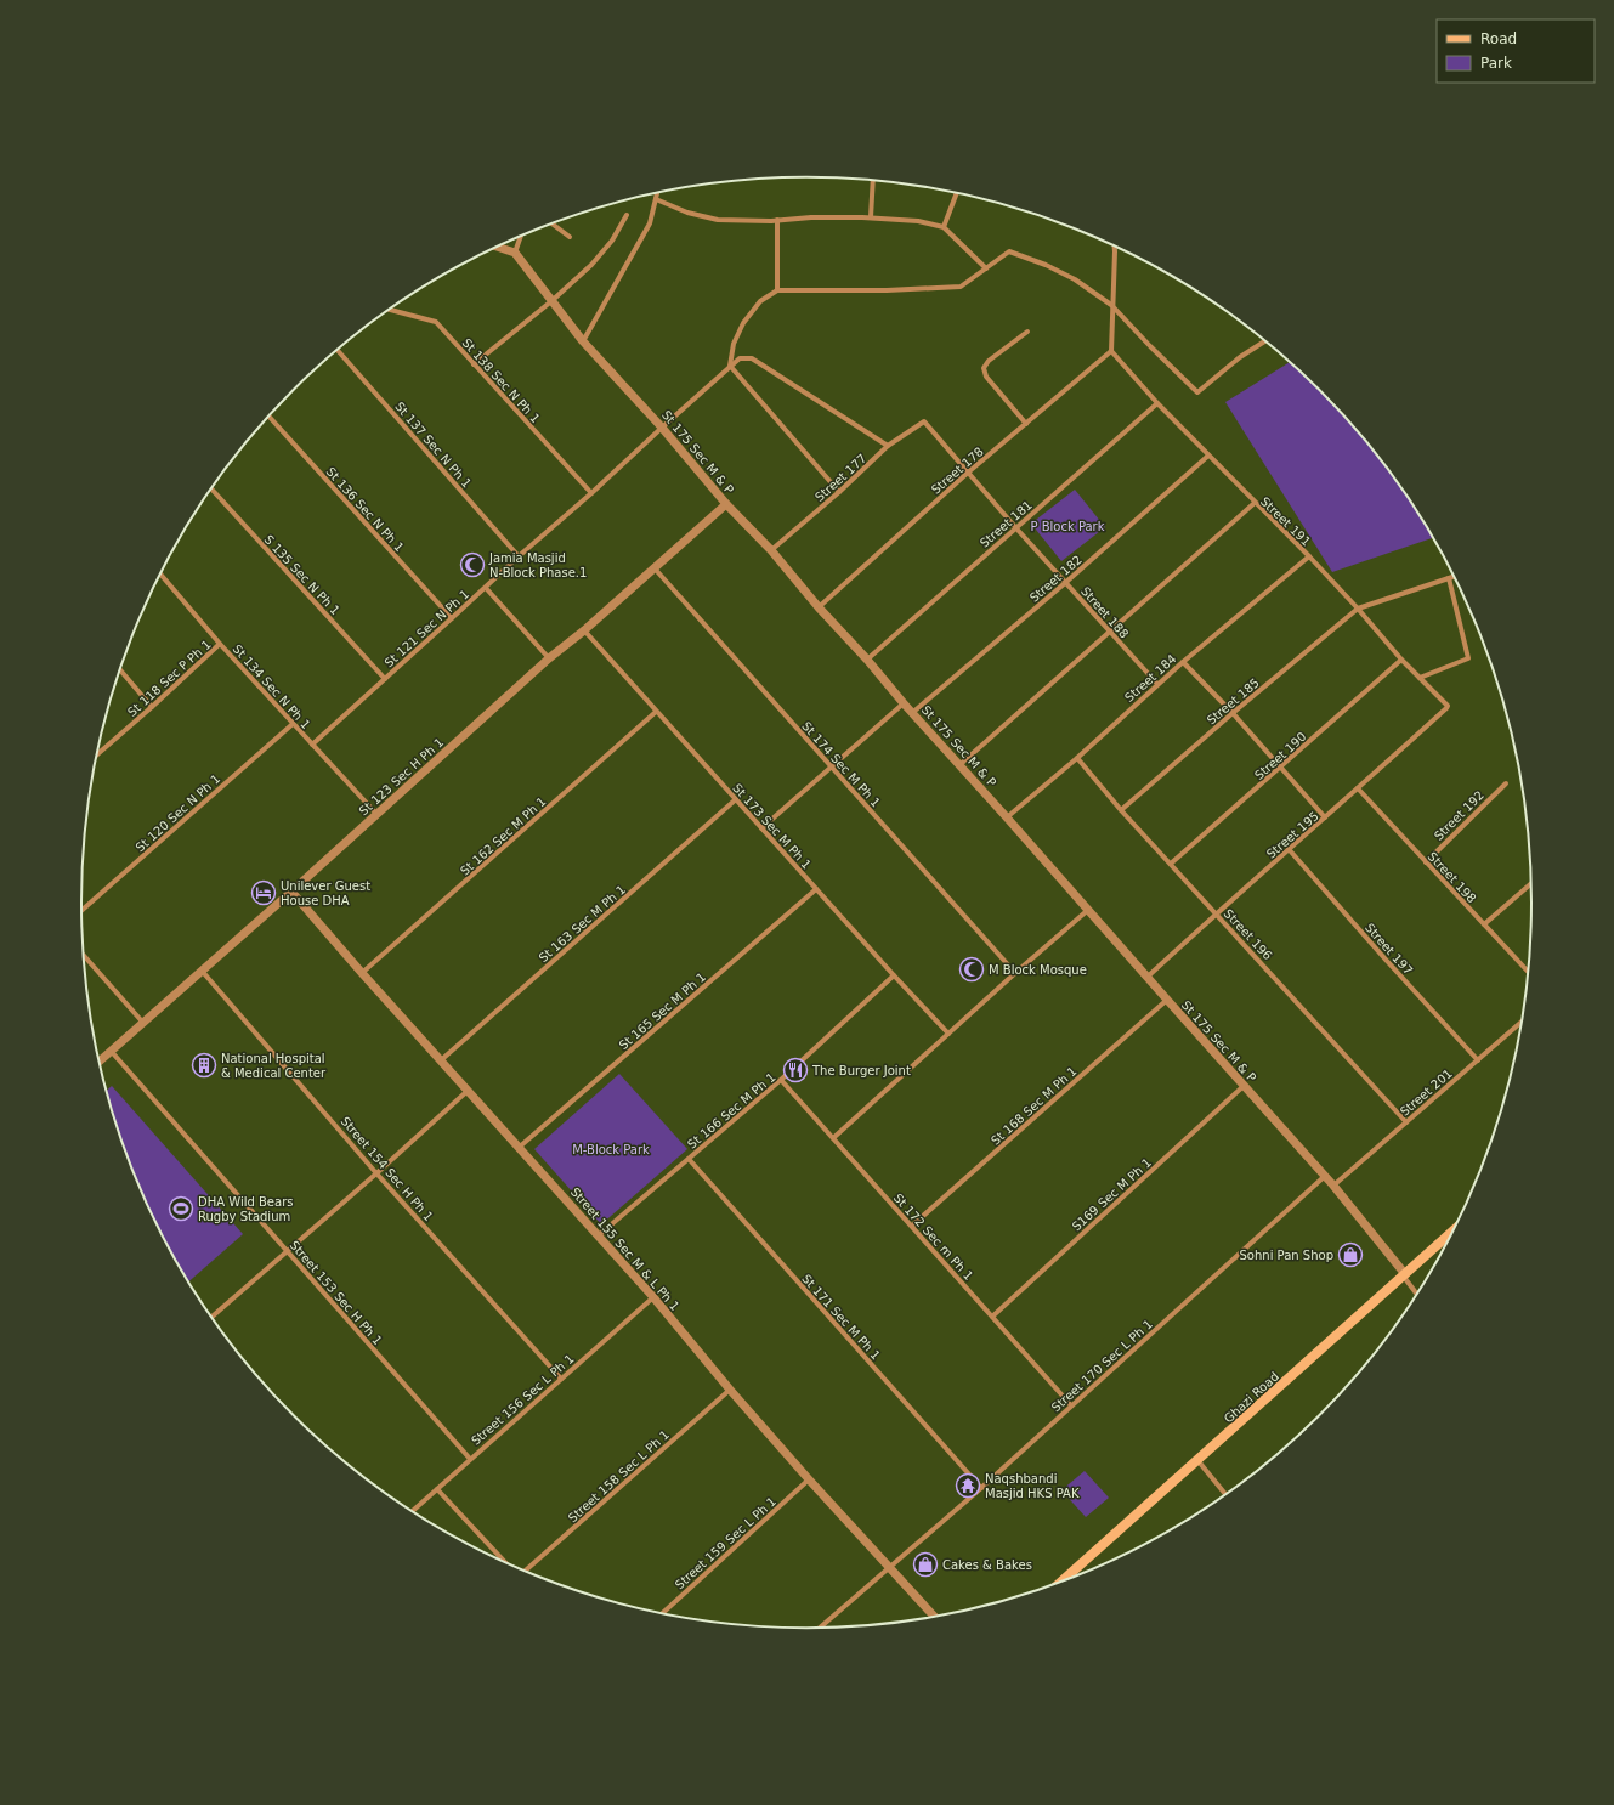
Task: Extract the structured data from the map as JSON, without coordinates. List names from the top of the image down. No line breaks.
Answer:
{"streets":{"main road":["Ghazi Road"],"street":["St 138 Sec N Ph 1","St 137 Sec N Ph 1","St 175 Sec M & P","Street 178","Street 177","St 136 Sec N Ph 1","Street 191","Street 181","S 135 Sec N Ph 1","Street 182","Street 188","St 121 Sec N Ph 1","St 118 Sec P Ph 1","Street 184","St 134 Sec N Ph 1","Street 185","Street 190","St 174 Sec M Ph 1","St 123 Sec H Ph 1","St 120 Sec N Ph 1","Street 192","St 173 Sec M Ph 1","Street 195","St 162 Sec M Ph 1","Street 198","St 163 Sec M Ph 1","Street 196","Street 197","St 165 Sec M Ph 1","Street 201","St 168 Sec M Ph 1","St 166 Sec M Ph 1","Street 154 Sec H Ph 1","S169 Sec M Ph 1","St 172 Sec m Ph 1","Street 155 Sec M & L Ph 1","Street 153 Sec H Ph 1","St 171 Sec M Ph 1","Street 170 Sec L Ph 1","Street 156 Sec L Ph 1","Street 158 Sec L Ph 1","Street 159 Sec L Ph 1"]},"crossings":[["St 138 Sec N Ph 1","St 121 Sec N Ph 1"],["St 137 Sec N Ph 1","St 121 Sec N Ph 1"],["St 175 Sec M & P","Street 178"],["St 175 Sec M & P","Street 177"],["St 175 Sec M & P","Street 181"],["St 175 Sec M & P","Street 182"],["St 175 Sec M & P","St 121 Sec N Ph 1"],["St 175 Sec M & P","Street 184"],["St 175 Sec M & P","St 123 Sec H Ph 1"],["St 175 Sec M & P","Street 195"],["St 175 Sec M & P","Street 201"],["St 175 Sec M & P","St 168 Sec M Ph 1"],["St 175 Sec M & P","S169 Sec M Ph 1"],["St 175 Sec M & P","Street 170 Sec L Ph 1"],["St 175 Sec M & P","Ghazi Road"],["Street 178","Street 191"],["Street 178","Street 188"],["Street 177","Street 188"],["St 136 Sec N Ph 1","St 121 Sec N Ph 1"],["Street 191","Street 181"],["Street 191","Street 182"],["Street 191","Street 184"],["Street 191","Street 185"],["Street 191","Street 190"],["Street 191","Street 195"],["Street 181","Street 188"],["S 135 Sec N Ph 1","St 121 Sec N Ph 1"],["Street 182","Street 188"],["Street 188","Street 184"],["St 121 Sec N Ph 1","St 134 Sec N Ph 1"],["St 118 Sec P Ph 1","St 134 Sec N Ph 1"],["Street 184","Street 196"],["St 134 Sec N Ph 1","St 123 Sec H Ph 1"],["St 134 Sec N Ph 1","St 120 Sec N Ph 1"],["Street 185","Street 196"],["Street 190","Street 196"],["St 174 Sec M Ph 1","St 123 Sec H Ph 1"],["St 123 Sec H Ph 1","St 173 Sec M Ph 1"],["St 123 Sec H Ph 1","Street 154 Sec H Ph 1"],["St 123 Sec H Ph 1","Street 155 Sec M & L Ph 1"],["St 123 Sec H Ph 1","Street 153 Sec H Ph 1"],["Street 192","Street 198"],["St 173 Sec M Ph 1","St 162 Sec M Ph 1"],["St 173 Sec M Ph 1","St 163 Sec M Ph 1"],["St 173 Sec M Ph 1","St 165 Sec M Ph 1"],["St 173 Sec M Ph 1","St 166 Sec M Ph 1"],["Street 195","Street 198"],["Street 195","Street 196"],["Street 195","Street 197"],["St 162 Sec M Ph 1","Street 155 Sec M & L Ph 1"],["St 163 Sec M Ph 1","Street 155 Sec M & L Ph 1"],["Street 196","Street 201"],["Street 197","Street 201"],["St 165 Sec M Ph 1","Street 155 Sec M & L Ph 1"],["St 168 Sec M Ph 1","St 172 Sec m Ph 1"],["St 166 Sec M Ph 1","St 172 Sec m Ph 1"],["St 166 Sec M Ph 1","Street 155 Sec M & L Ph 1"],["St 166 Sec M Ph 1","St 171 Sec M Ph 1"],["Street 154 Sec H Ph 1","Street 156 Sec L Ph 1"],["S169 Sec M Ph 1","St 172 Sec m Ph 1"],["St 172 Sec m Ph 1","Street 170 Sec L Ph 1"],["Street 155 Sec M & L Ph 1","Street 170 Sec L Ph 1"],["Street 155 Sec M & L Ph 1","Street 156 Sec L Ph 1"],["Street 155 Sec M & L Ph 1","Street 158 Sec L Ph 1"],["Street 155 Sec M & L Ph 1","Street 159 Sec L Ph 1"],["Street 153 Sec H Ph 1","Street 156 Sec L Ph 1"],["St 171 Sec M Ph 1","Street 170 Sec L Ph 1"]],"parks":["P Block Park","M-Block Park"],"places":{"mosque":["Jamia Masjid N-Block Phase.1","M Block Mosque"],"hotel":["Unilever Guest House DHA"],"building":["National Hospital & Medical Center"],"restaurant":["The Burger Joint"],"sports":["DHA Wild Bears Rugby Stadium"],"shop":["Sohni Pan Shop","Cakes & Bakes"],"temple":["Naqshbandi Masjid HKS PAK"]},"legend":["Road","Park"]}
